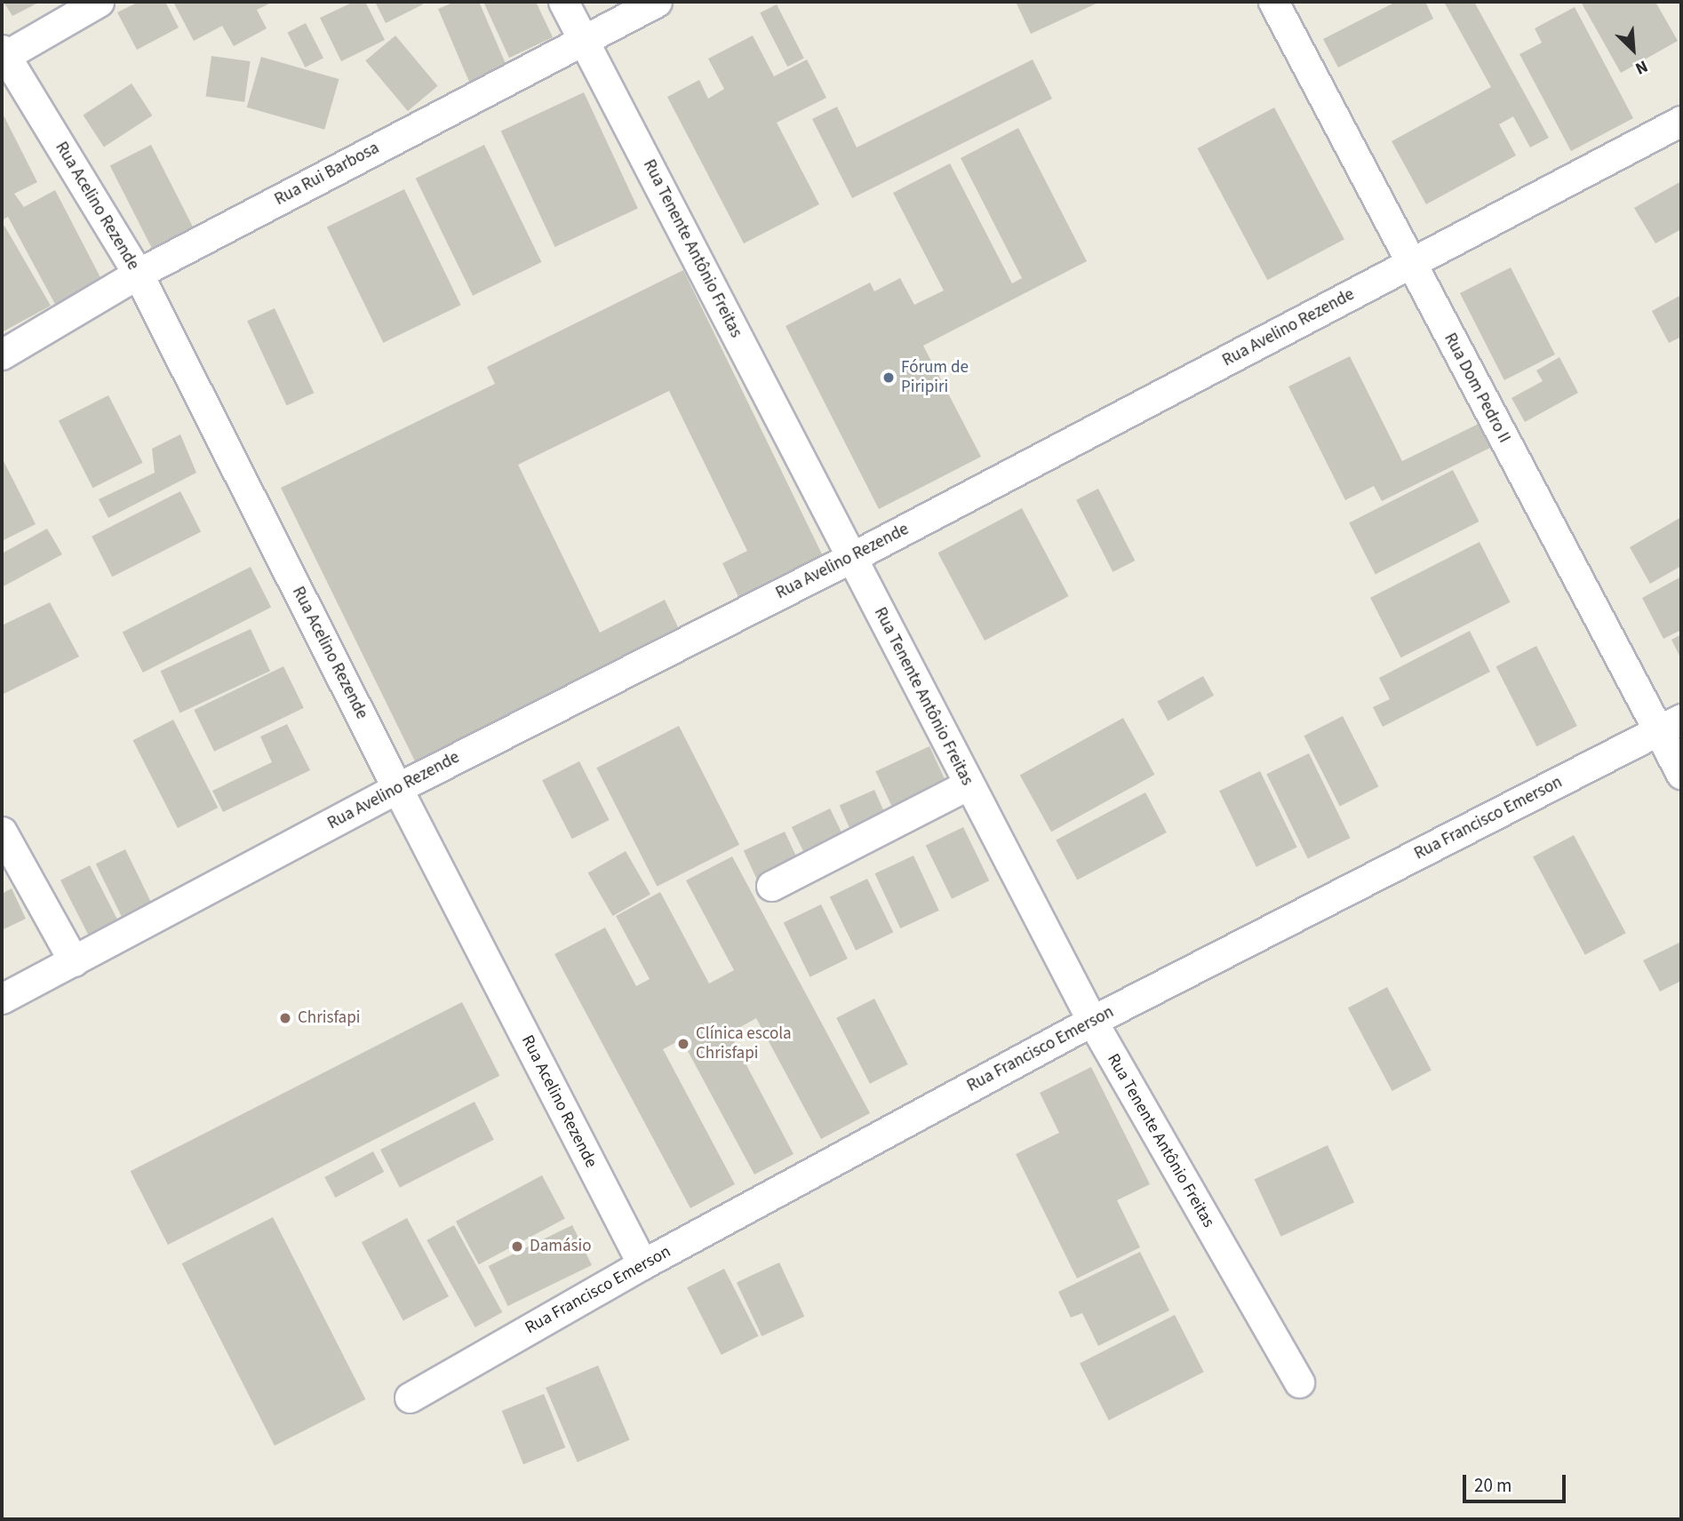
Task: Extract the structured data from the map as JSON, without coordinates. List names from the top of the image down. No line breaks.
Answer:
{"streets":{"street":["Rua Rui Barbosa","Rua Acelino Rezende","Rua Tenente Antônio Freitas","Rua Avelino Rezende","Rua Dom Pedro II","Rua Francisco Emerson"]},"crossings":[["Rua Rui Barbosa","Rua Acelino Rezende"],["Rua Rui Barbosa","Rua Tenente Antônio Freitas"],["Rua Acelino Rezende","Rua Avelino Rezende"],["Rua Acelino Rezende","Rua Francisco Emerson"],["Rua Tenente Antônio Freitas","Rua Avelino Rezende"],["Rua Tenente Antônio Freitas","Rua Francisco Emerson"],["Rua Avelino Rezende","Rua Dom Pedro II"],["Rua Dom Pedro II","Rua Francisco Emerson"]],"places":["Fórum de Piripiri","Chrisfapi","Clínica escola Chrisfapi","Damásio"],"scale_bar":"20 m","north":"bottom right"}
